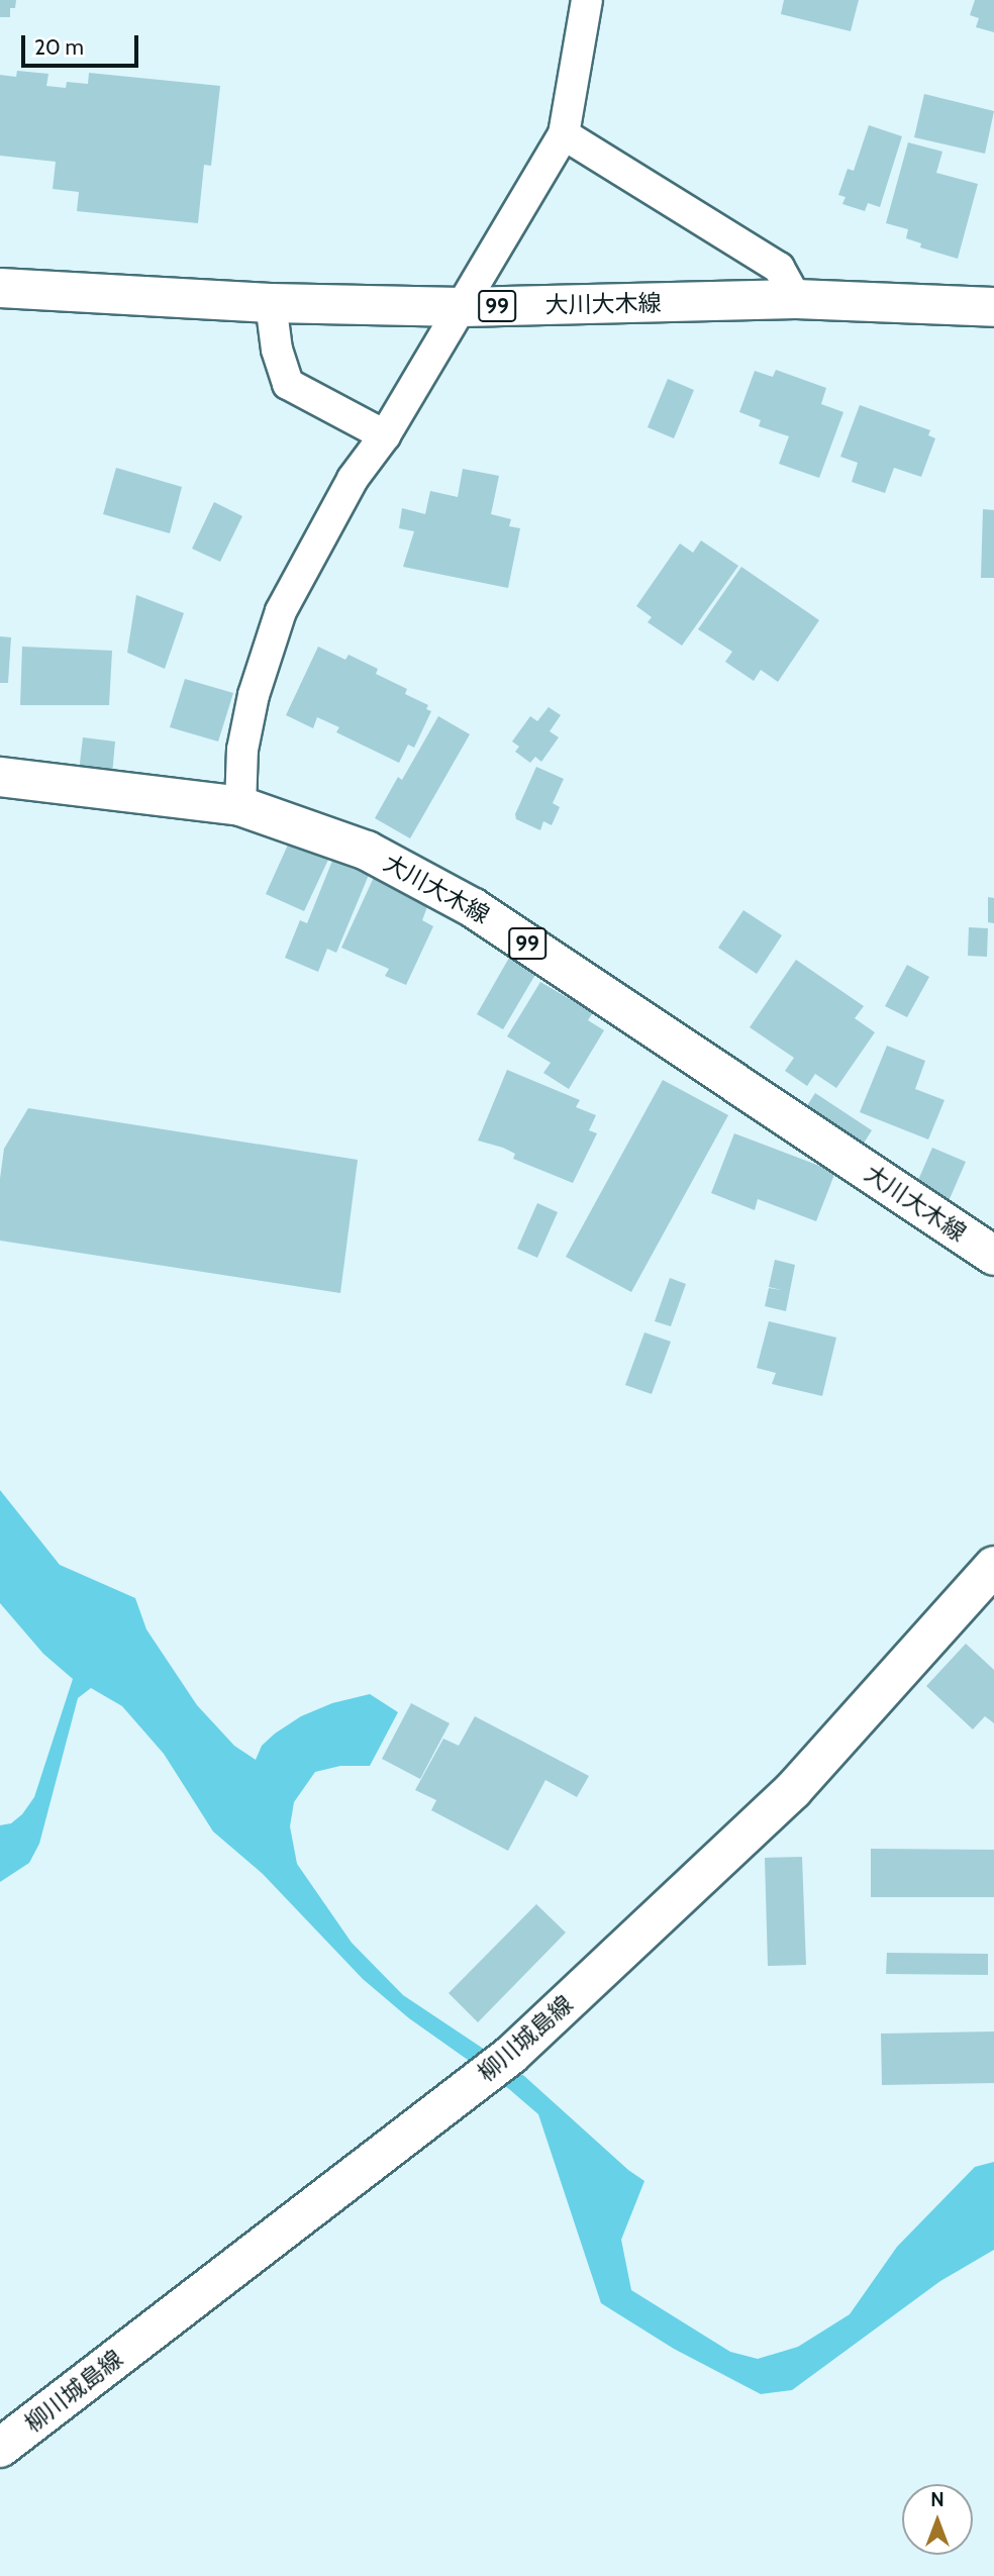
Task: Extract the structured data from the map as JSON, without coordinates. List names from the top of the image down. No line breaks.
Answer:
{"streets":{"main road":["大川大木線","99","柳川城島線"]},"scale_bar":"20 m","north":"top"}
